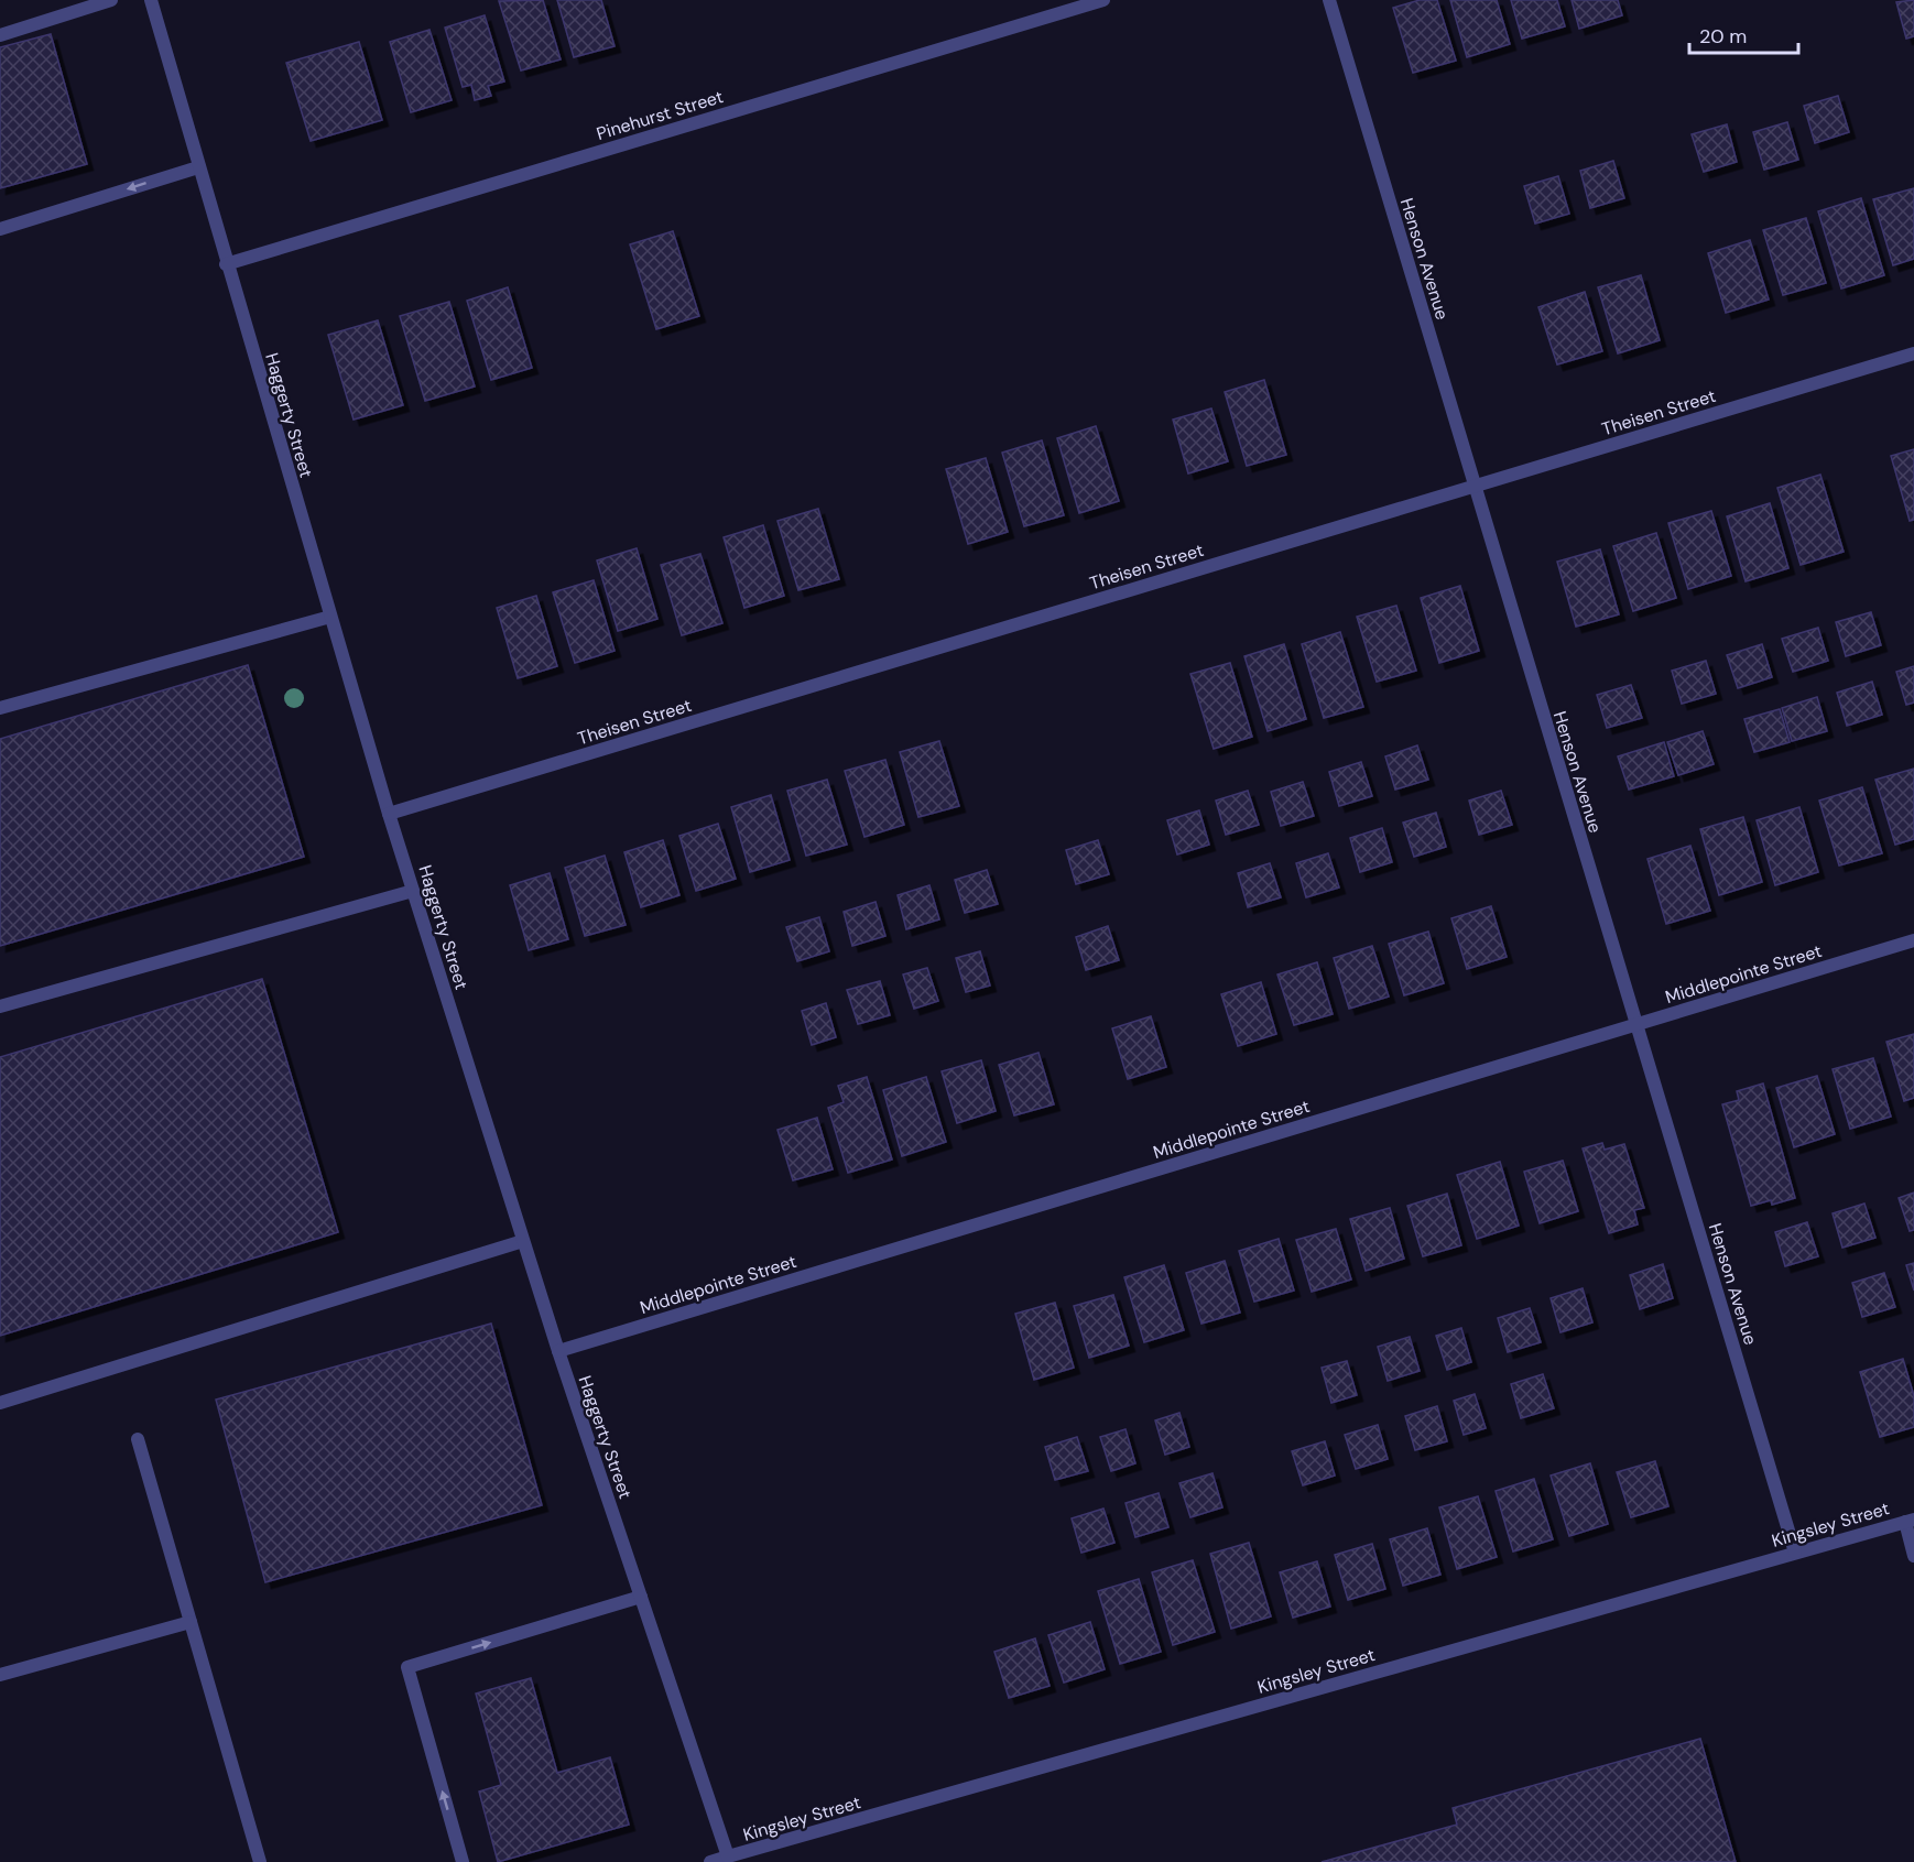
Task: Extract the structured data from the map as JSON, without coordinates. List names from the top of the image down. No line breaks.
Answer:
{"streets":{"street":["Pinehurst Street","Henson Avenue","Theisen Street","Haggerty Street","Middlepointe Street","Kingsley Street"]},"crossings":[["Pinehurst Street","Haggerty Street"],["Henson Avenue","Theisen Street"],["Henson Avenue","Middlepointe Street"],["Henson Avenue","Kingsley Street"],["Theisen Street","Haggerty Street"],["Haggerty Street","Middlepointe Street"],["Haggerty Street","Kingsley Street"]],"scale_bar":"20 m"}
